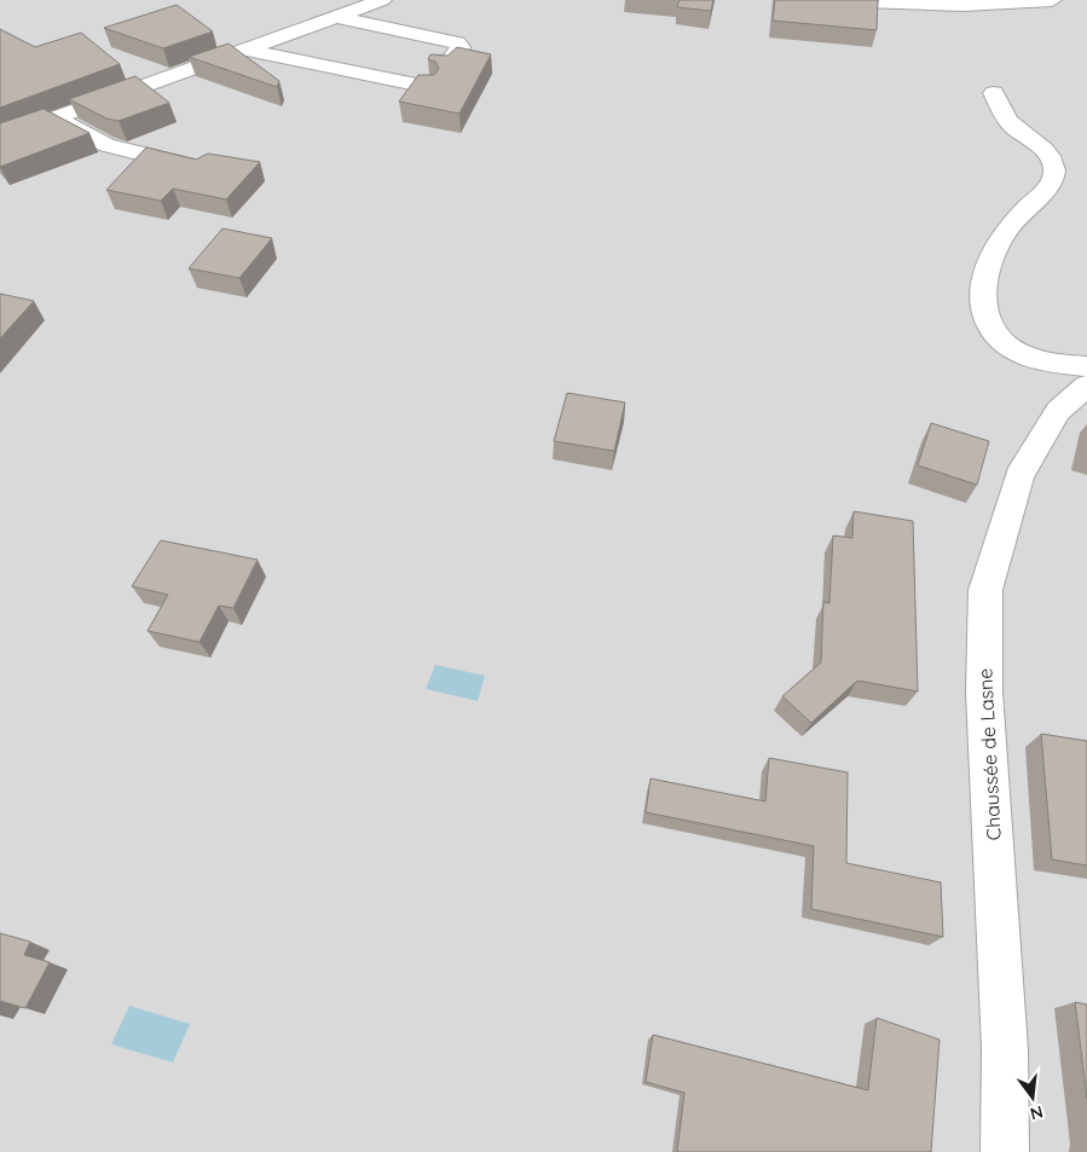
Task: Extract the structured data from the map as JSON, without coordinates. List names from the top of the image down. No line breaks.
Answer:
{"streets":{"street":["Chaussée de Lasne"]},"north":"bottom"}
